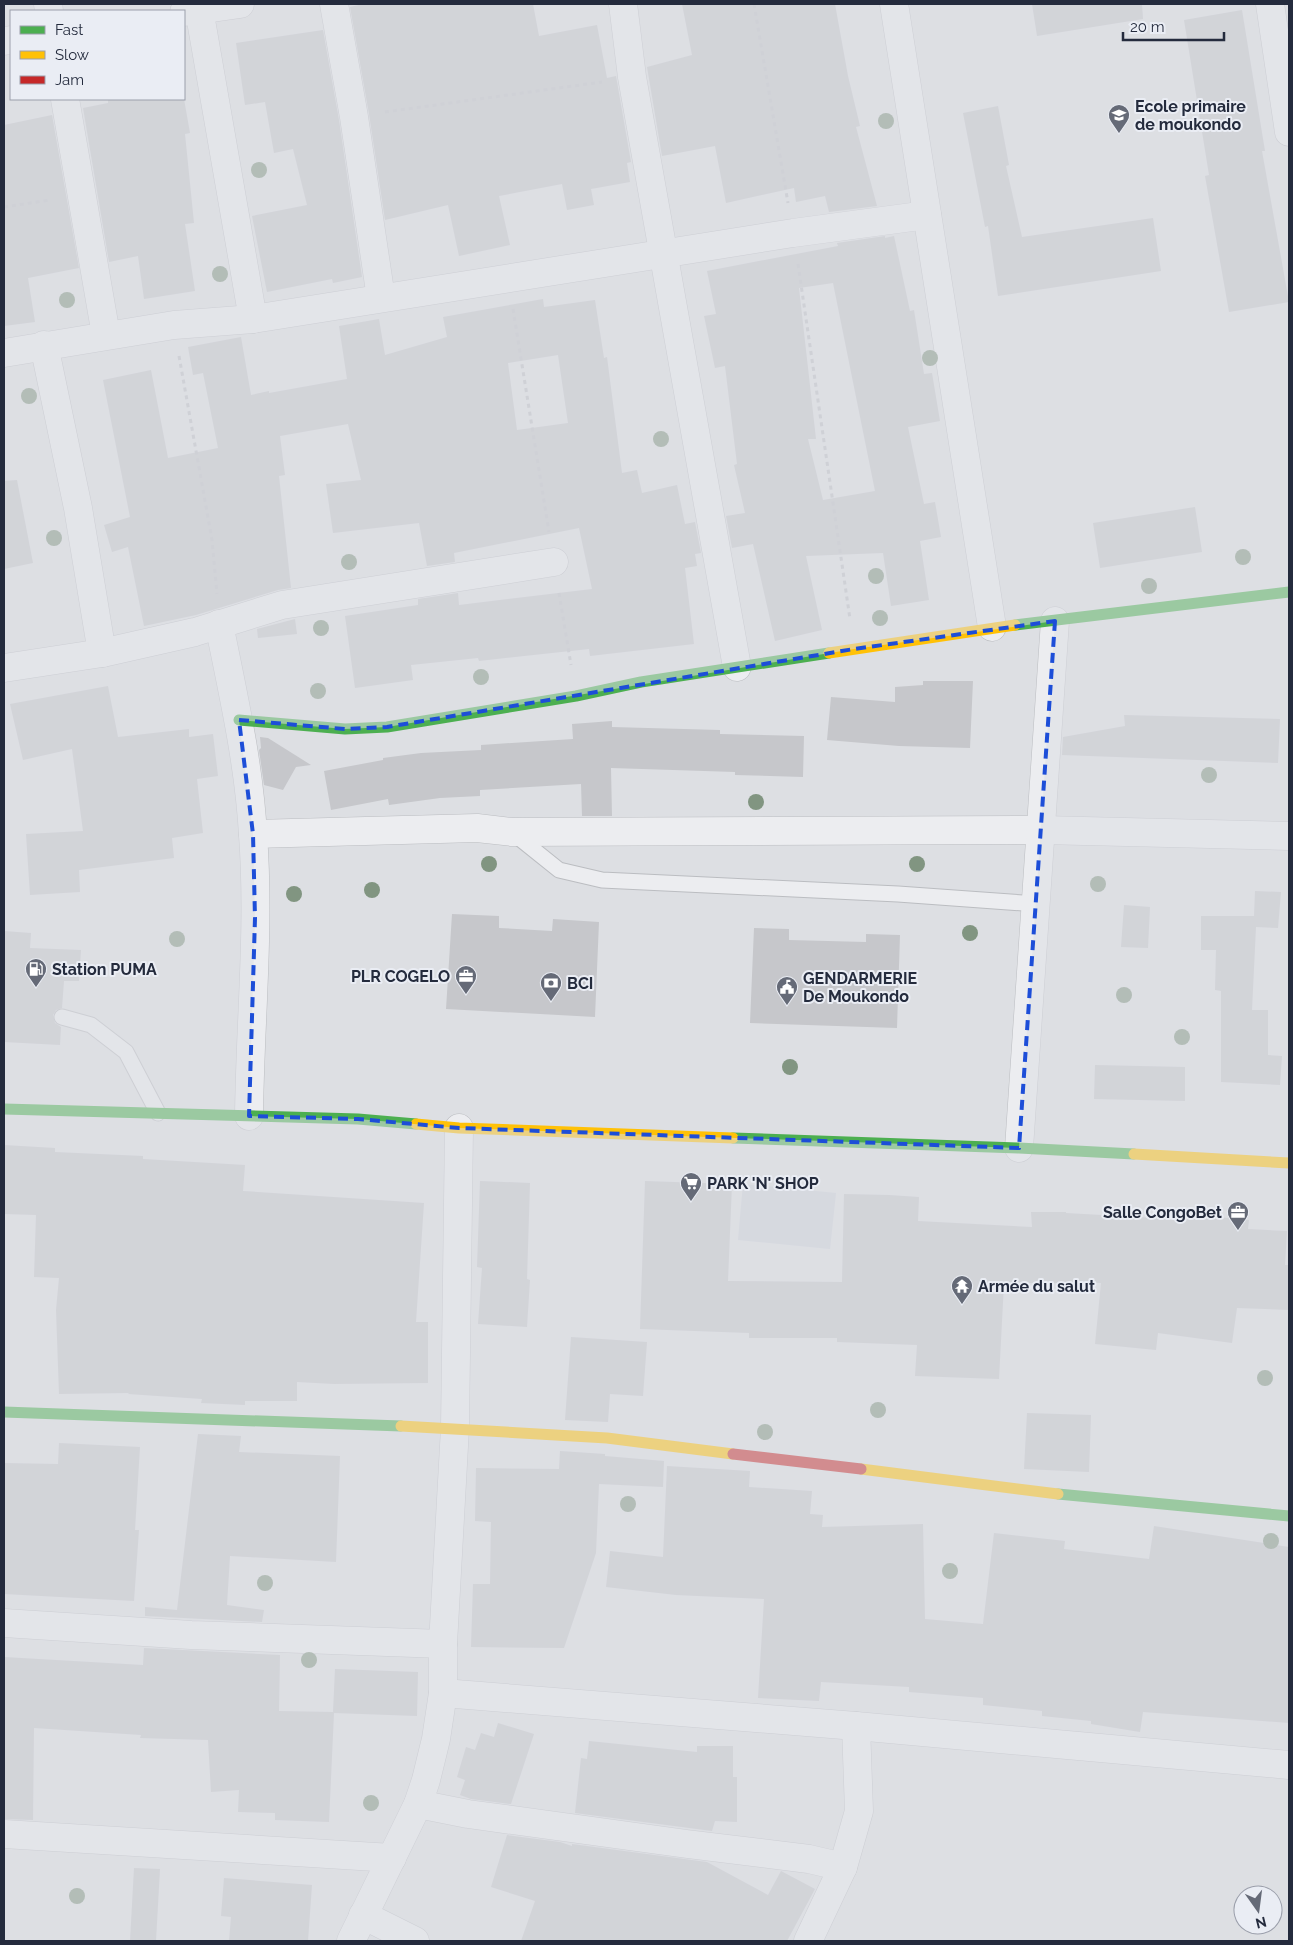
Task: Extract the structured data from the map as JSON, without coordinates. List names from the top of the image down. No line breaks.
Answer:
{"places":{"school or university":["Ecole primaire de moukondo"],"fuel station":["Station PUMA"],"office":["PLR COGELO","Salle CongoBet"],"bank":["BCI"],"public building":["GENDARMERIE De Moukondo"],"supermarket":["PARK 'N' SHOP"],"temple":["Armée du salut"]},"legend":["Fast","Slow","Jam"],"scale_bar":"20 m","north":"bottom"}
